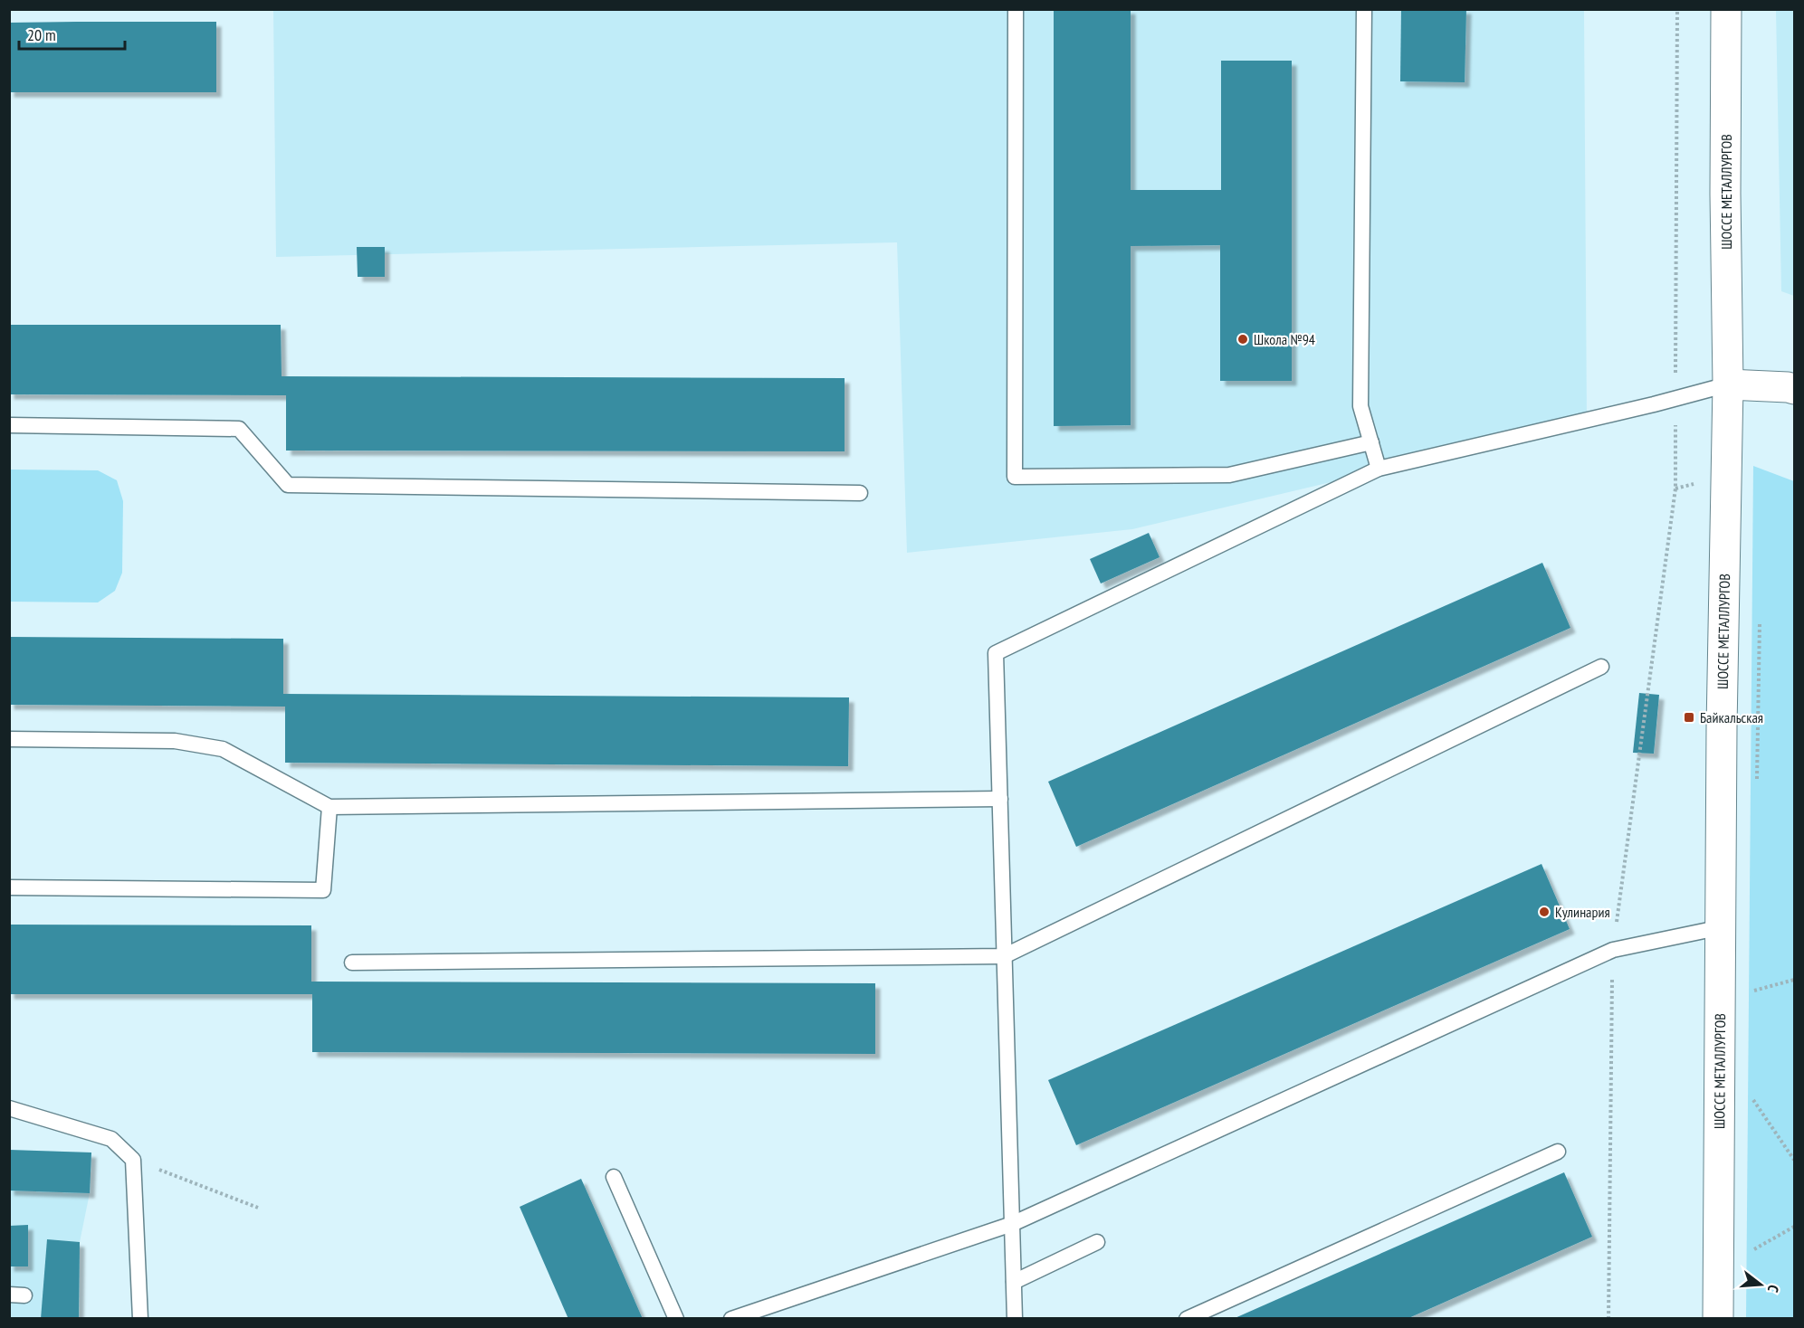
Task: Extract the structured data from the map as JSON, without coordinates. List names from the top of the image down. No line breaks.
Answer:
{"streets":{"main road":["ШОССЕ МЕТАЛЛУРГОВ"]},"places":{"other":["Школа №94","Кулинария"],"transit":["Байкальская"]},"scale_bar":"20 m","north":"right"}
